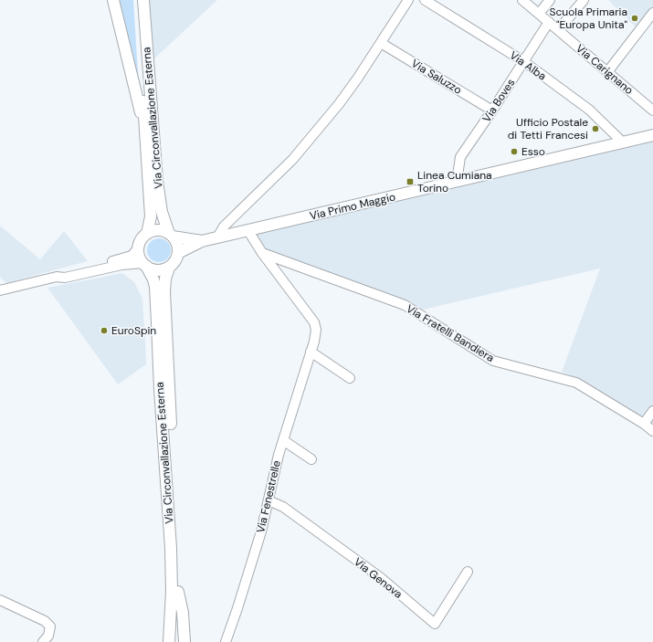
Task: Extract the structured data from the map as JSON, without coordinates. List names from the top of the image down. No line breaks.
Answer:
{"streets":{"main road":["Via Circonvallazione Esterna","Via Primo Maggio"],"street":["Via Alba","Via Carignano","Via Saluzzo","Via Boves","Via Fratelli Bandiera","Via Fenestrelle","Via Genova"]},"crossings":[["Via Alba","Via Boves"],["Via Alba","Via Primo Maggio"],["Via Carignano","Via Boves"],["Via Saluzzo","Via Boves"],["Via Boves","Via Primo Maggio"],["Via Circonvallazione Esterna","Via Primo Maggio"],["Via Primo Maggio","Via Fenestrelle"],["Via Fratelli Bandiera","Via Fenestrelle"],["Via Fenestrelle","Via Genova"]],"places":{"other":["Scuola Primaria \"Europa Unita\"","Ufficio Postale di Tetti Francesi","Esso","EuroSpin"],"transit":["Linea Cumiana Torino"]}}
